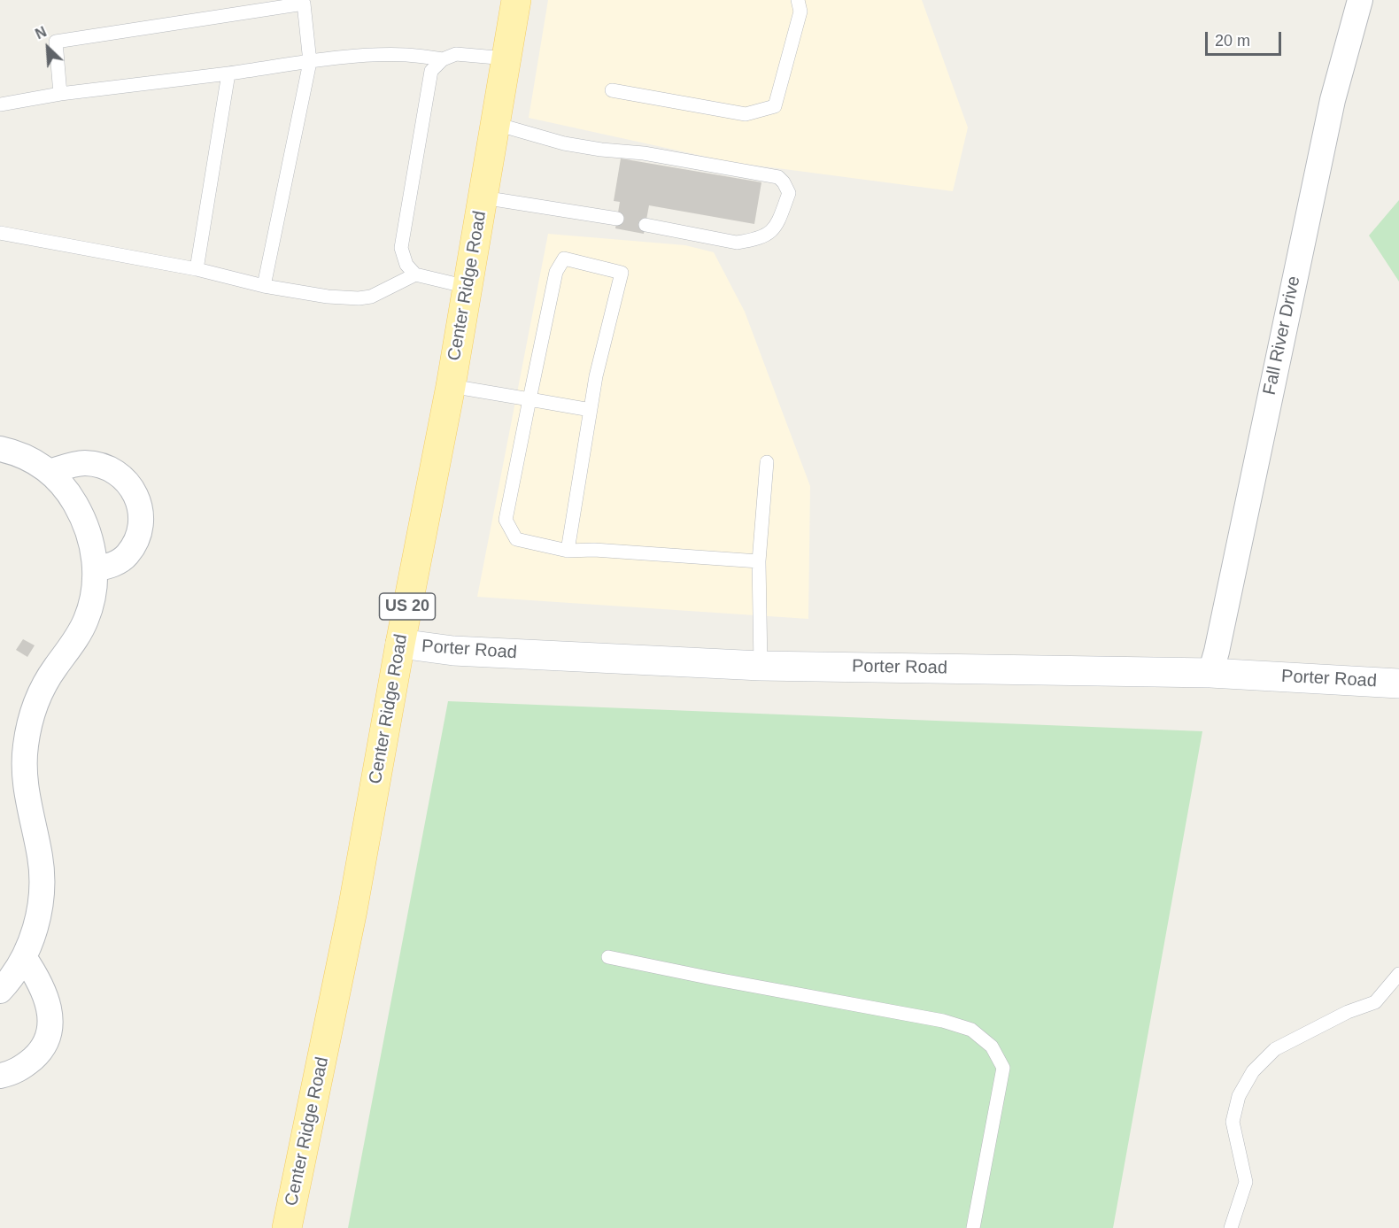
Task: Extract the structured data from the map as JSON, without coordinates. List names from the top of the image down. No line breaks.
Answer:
{"streets":{"main road":["Center Ridge Road","US 20","Porter Road"],"street":["Fall River Drive"]},"crossings":[["Center Ridge Road","Porter Road"],["Fall River Drive","Porter Road"]],"scale_bar":"20 m","north":"top left"}
